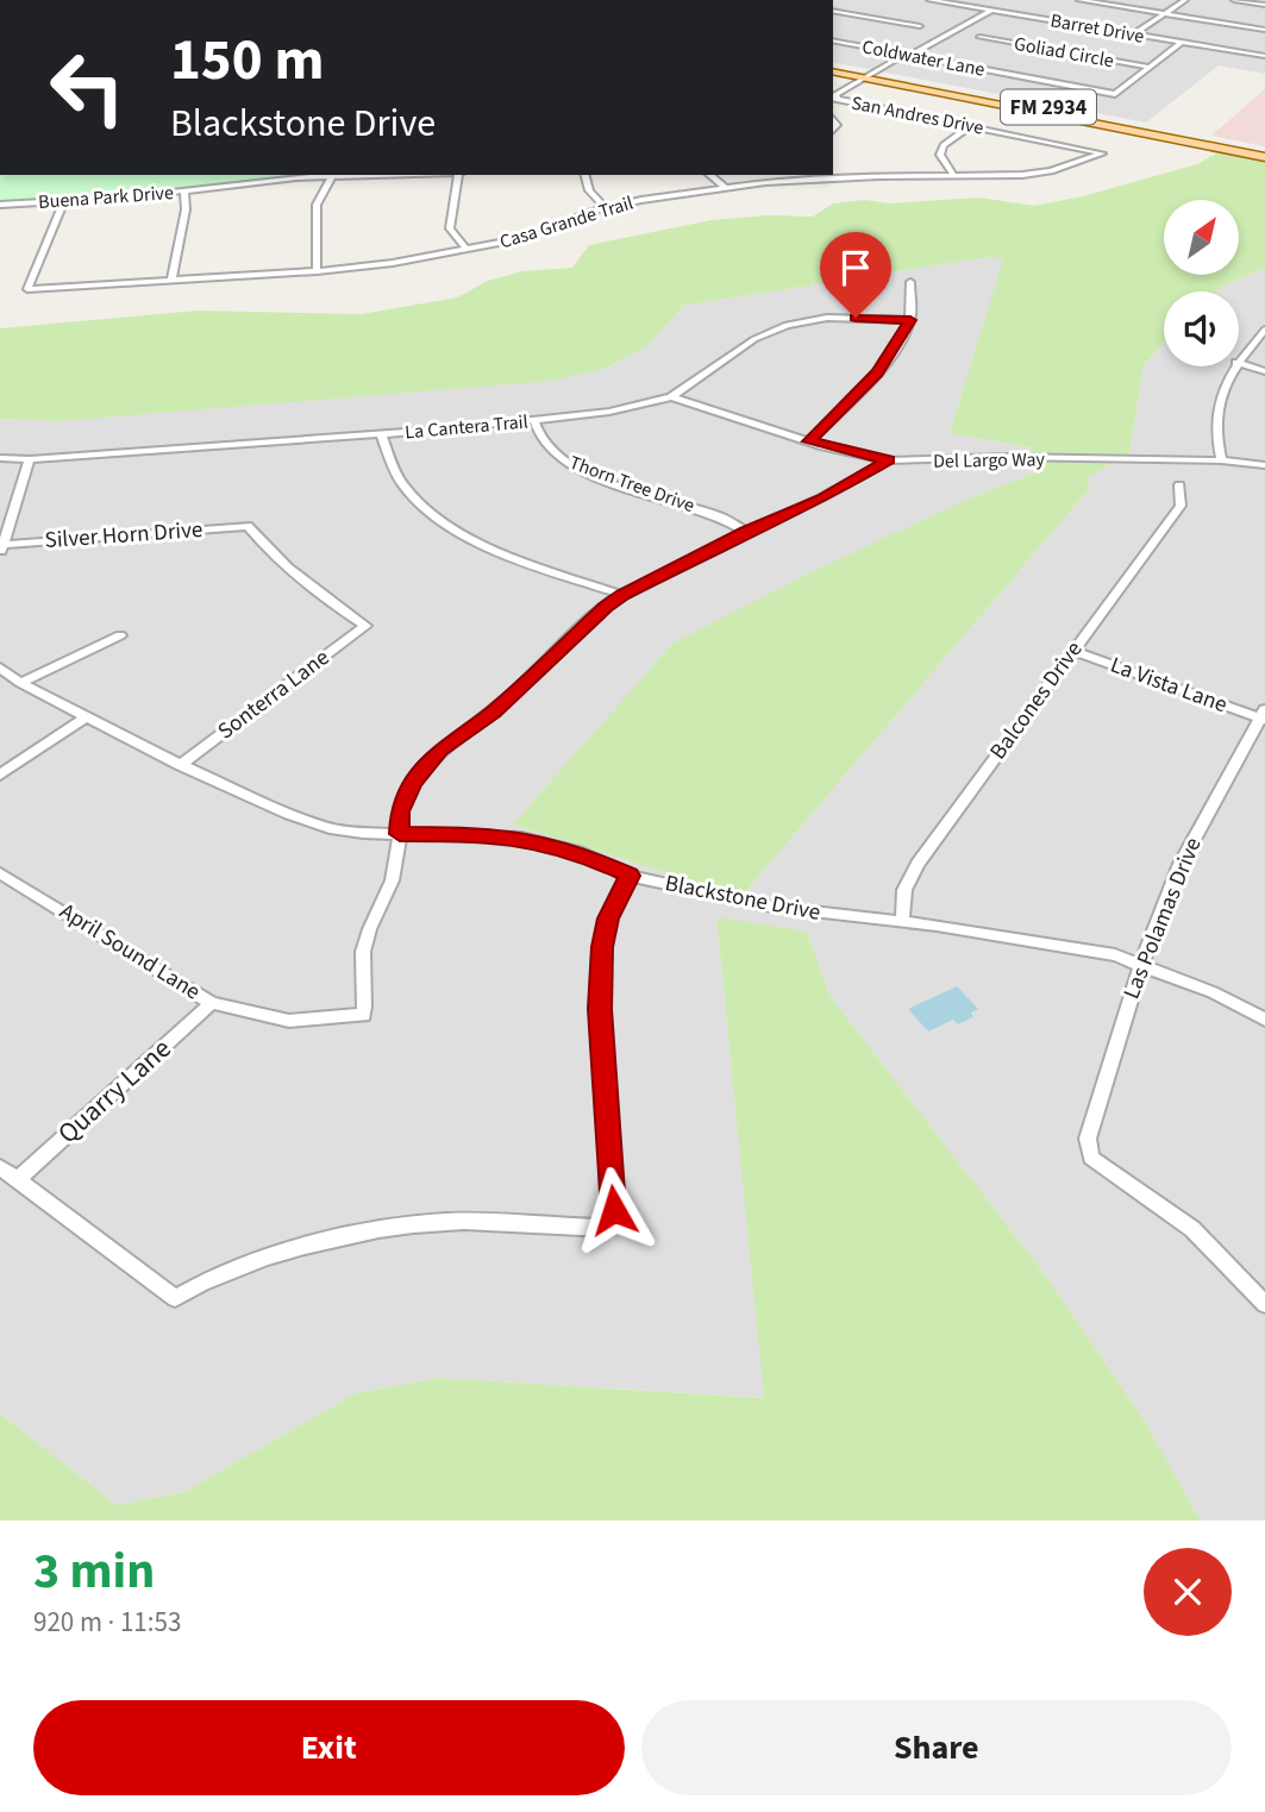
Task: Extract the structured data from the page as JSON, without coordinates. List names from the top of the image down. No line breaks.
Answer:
{"streets":{"main road":["FM 2934"],"street":["Barret Drive","Goliad Circle","Coldwater Lane","San Andres Drive","Buena Park Drive","Casa Grande Trail","La Cantera Trail","Del Largo Way","Thorn Tree Drive","Silver Horn Drive","La Vista Lane","Sonterra Lane","Balcones Drive","Blackstone Drive","Las Polamas Drive","April Sound Lane","Quarry Lane"]},"crossings":[["Goliad Circle","Coldwater Lane"],["San Andres Drive","Casa Grande Trail"],["Buena Park Drive","Casa Grande Trail"],["La Cantera Trail","Del Largo Way"],["La Cantera Trail","Thorn Tree Drive"],["Silver Horn Drive","Sonterra Lane"],["La Vista Lane","Balcones Drive"],["La Vista Lane","Las Polamas Drive"],["Sonterra Lane","Blackstone Drive"],["Balcones Drive","Blackstone Drive"],["Blackstone Drive","Las Polamas Drive"],["Blackstone Drive","April Sound Lane"],["April Sound Lane","Quarry Lane"]],"north":"top right","page":{"turn":["150 m","Blackstone Drive"],"heading":["3 min","920 m · 11:53"],"buttons":["Exit","Share"]}}
